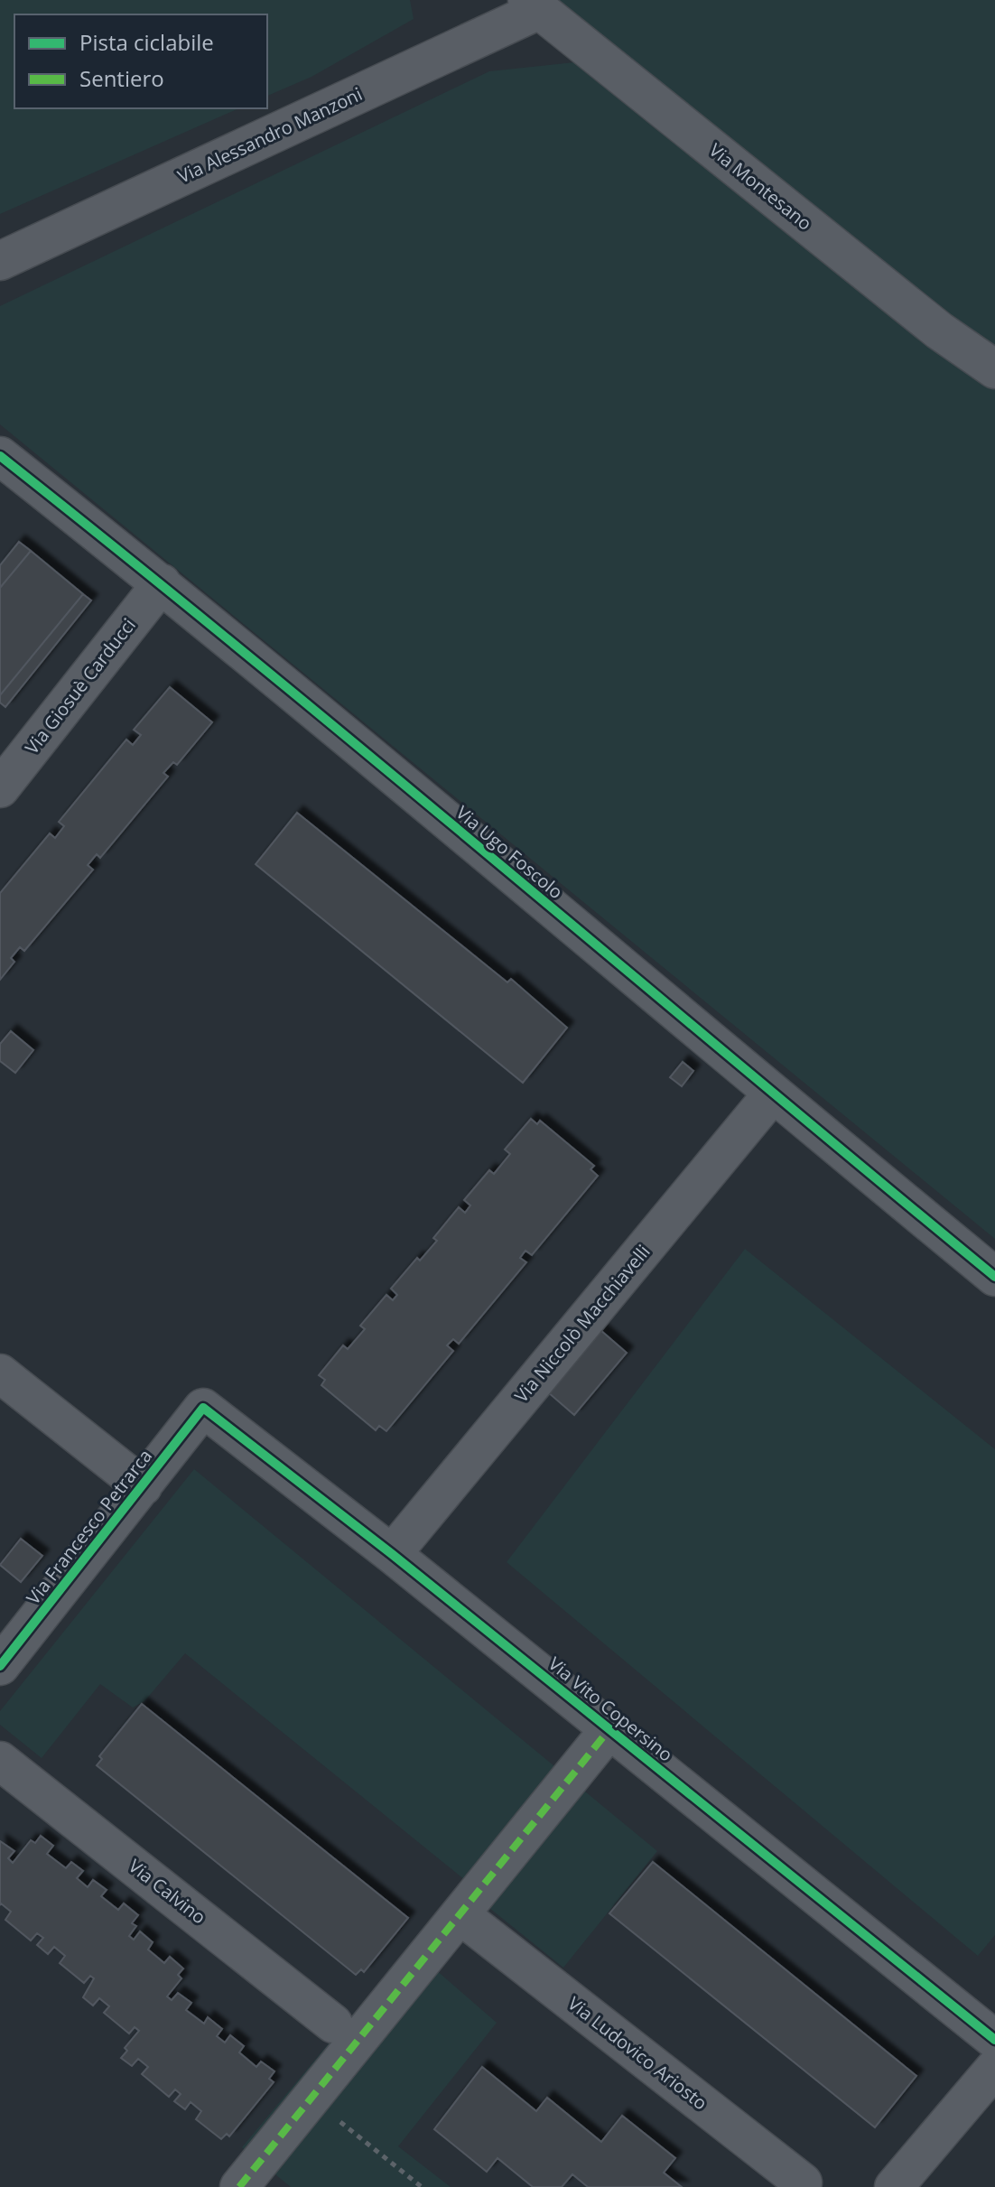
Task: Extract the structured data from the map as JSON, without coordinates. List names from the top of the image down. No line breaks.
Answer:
{"streets":{"street":["Via Alessandro Manzoni","Via Montesano","Via Giosuè Carducci","Via Ugo Foscolo","Via Niccolò Macchiavelli","Via Francesco Petrarca","Via Vito Copersino","Via Calvino","Via Ludovico Ariosto"]},"crossings":[["Via Alessandro Manzoni","Via Montesano"],["Via Giosuè Carducci","Via Ugo Foscolo"],["Via Ugo Foscolo","Via Niccolò Macchiavelli"],["Via Niccolò Macchiavelli","Via Vito Copersino"],["Via Francesco Petrarca","Via Vito Copersino"]],"legend":["Pista ciclabile","Sentiero"]}
